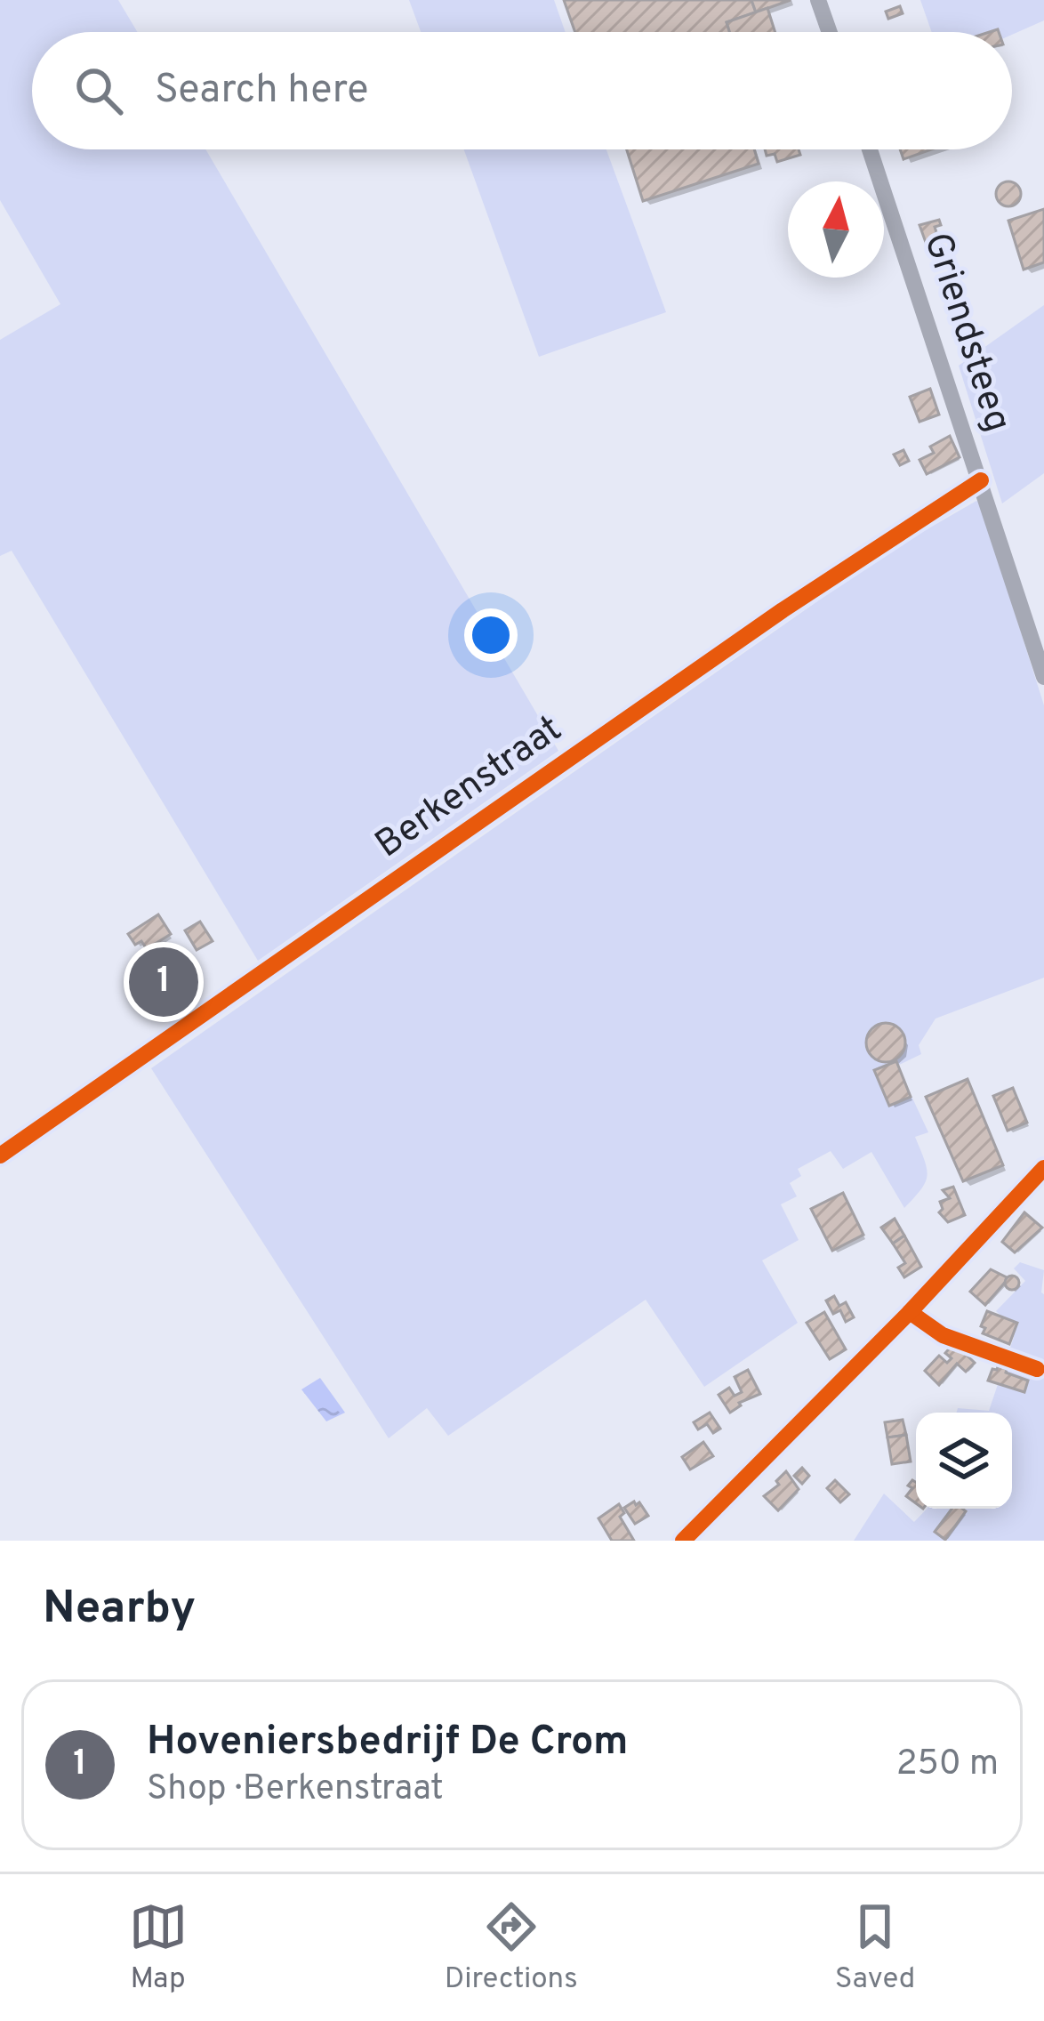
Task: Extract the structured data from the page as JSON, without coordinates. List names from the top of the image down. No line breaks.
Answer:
{"streets":{"street":["Griendsteeg","Berkenstraat"]},"crossings":[["Griendsteeg","Berkenstraat"]],"north":"top","page":{"search":"Search here","pins":"1","heading":"Nearby","list":[{"mark":"1","name":"Hoveniersbedrijf De Crom","note":"Shop · Berkenstraat","value":"250 m"}],"nav":["Map","Directions","Saved"]}}
